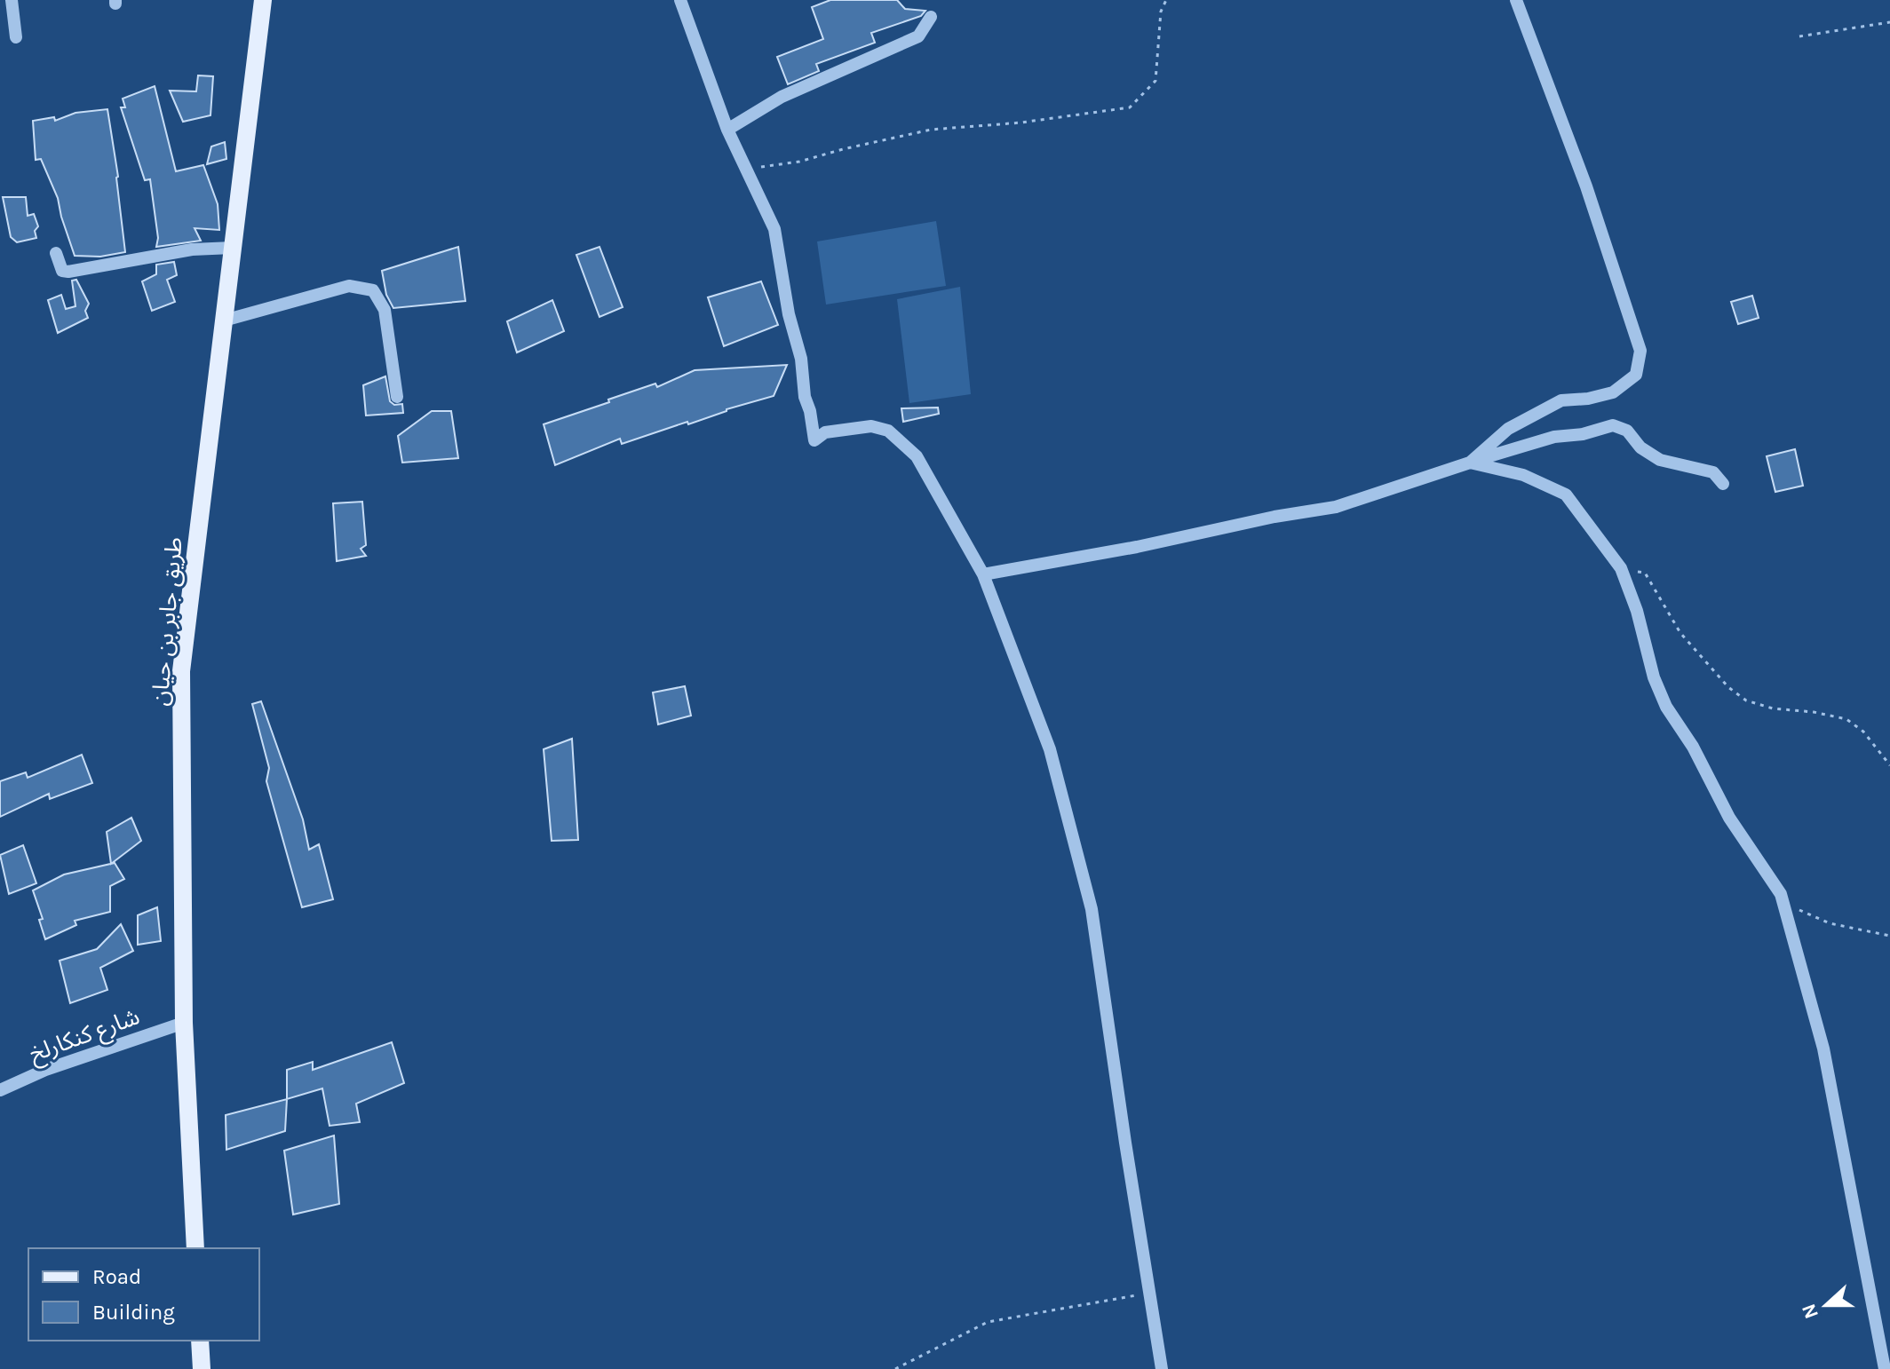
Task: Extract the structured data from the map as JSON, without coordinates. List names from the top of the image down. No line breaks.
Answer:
{"streets":{"main road":["طريق جابر بن حيان"],"street":["شارع كنكارلخ"]},"crossings":[["طريق جابر بن حيان","شارع كنكارلخ"]],"legend":["Road","Building"],"north":"left"}
